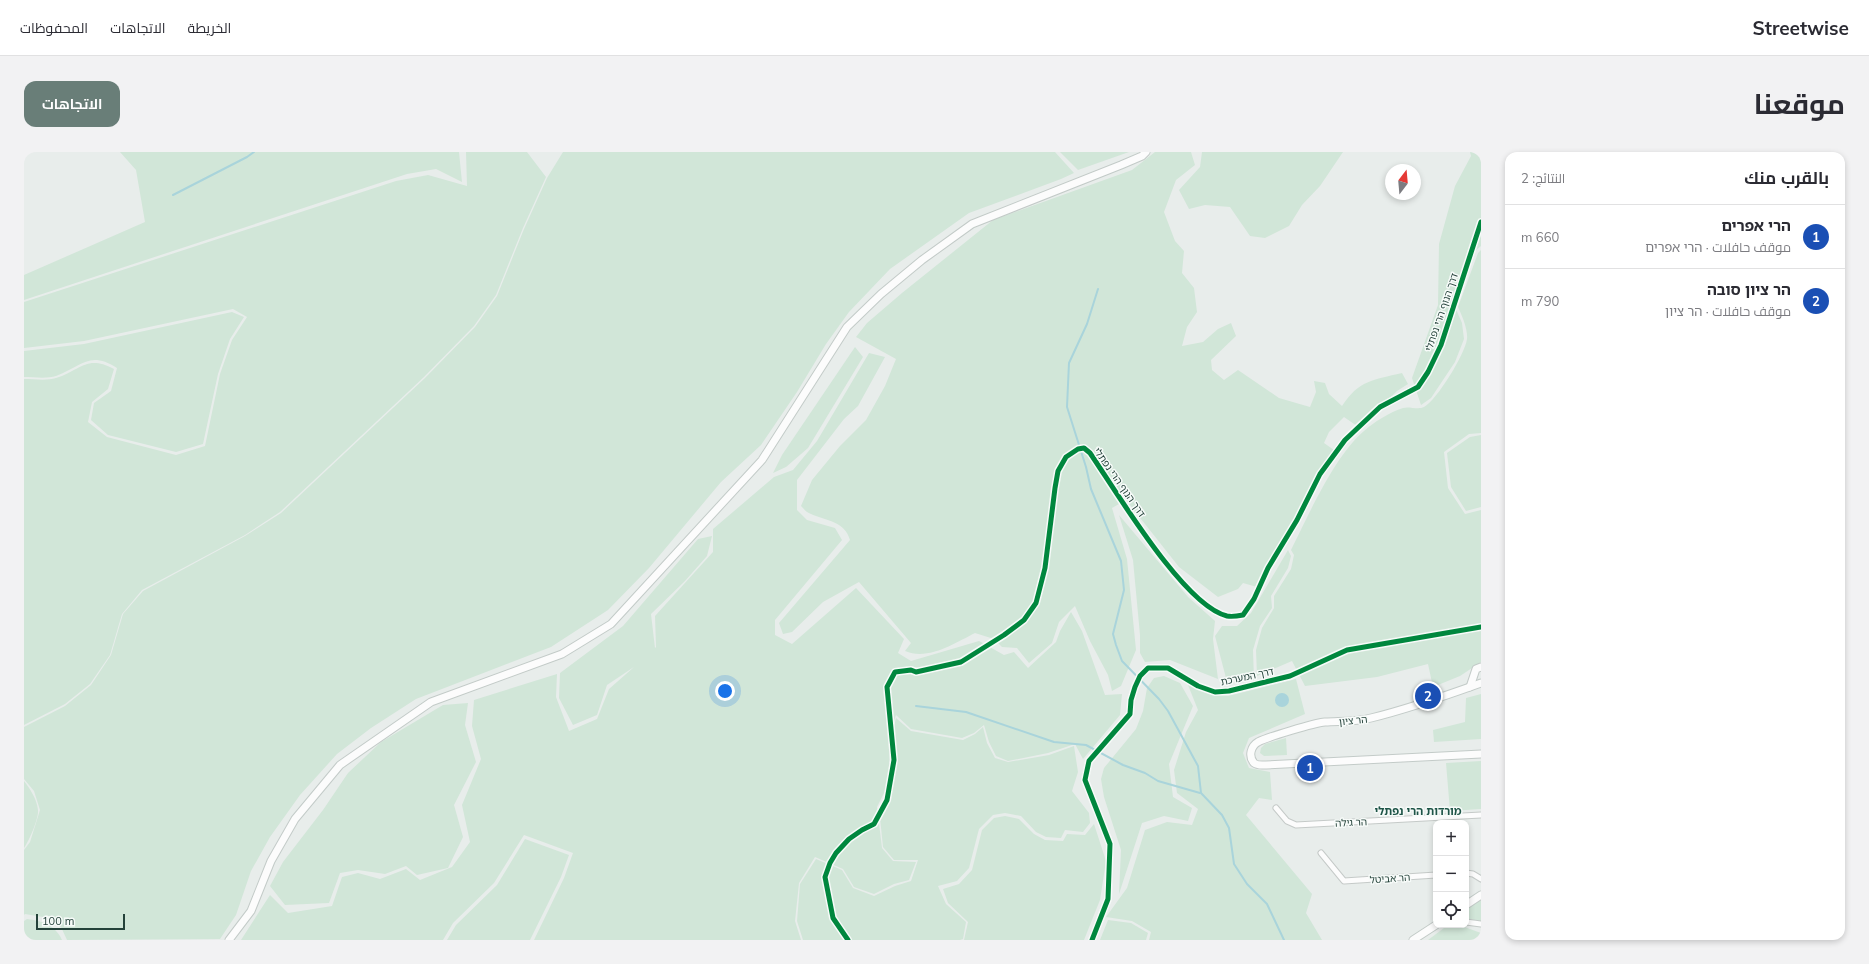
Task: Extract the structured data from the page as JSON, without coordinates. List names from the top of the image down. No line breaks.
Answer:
{"streets":{"main road":["הר ציון"],"street":["דרך הנוף הרי נפתלי","דרך המערכת","הר גילה","הר אביטל"]},"districts":["מורדות הרי נפתלי"],"scale_bar":"100 m","north":"top","page":{"header":"Streetwise","nav":["الخريطة","الاتجاهات","المحفوظات"],"title":"موقعنا","buttons":"الاتجاهات","heading":["بالقرب منك","النتائج: 2"],"list":[{"mark":"1","name":"הרי אפרים","note":"موقف حافلات · הרי אפרים","value":"660 m"},{"mark":"2","name":"הר ציון סובה","note":"موقف حافلات · הר ציון","value":"790 m"}],"pins":["2","1"],"map_buttons":["+","−"],"scale":"100 m"}}
